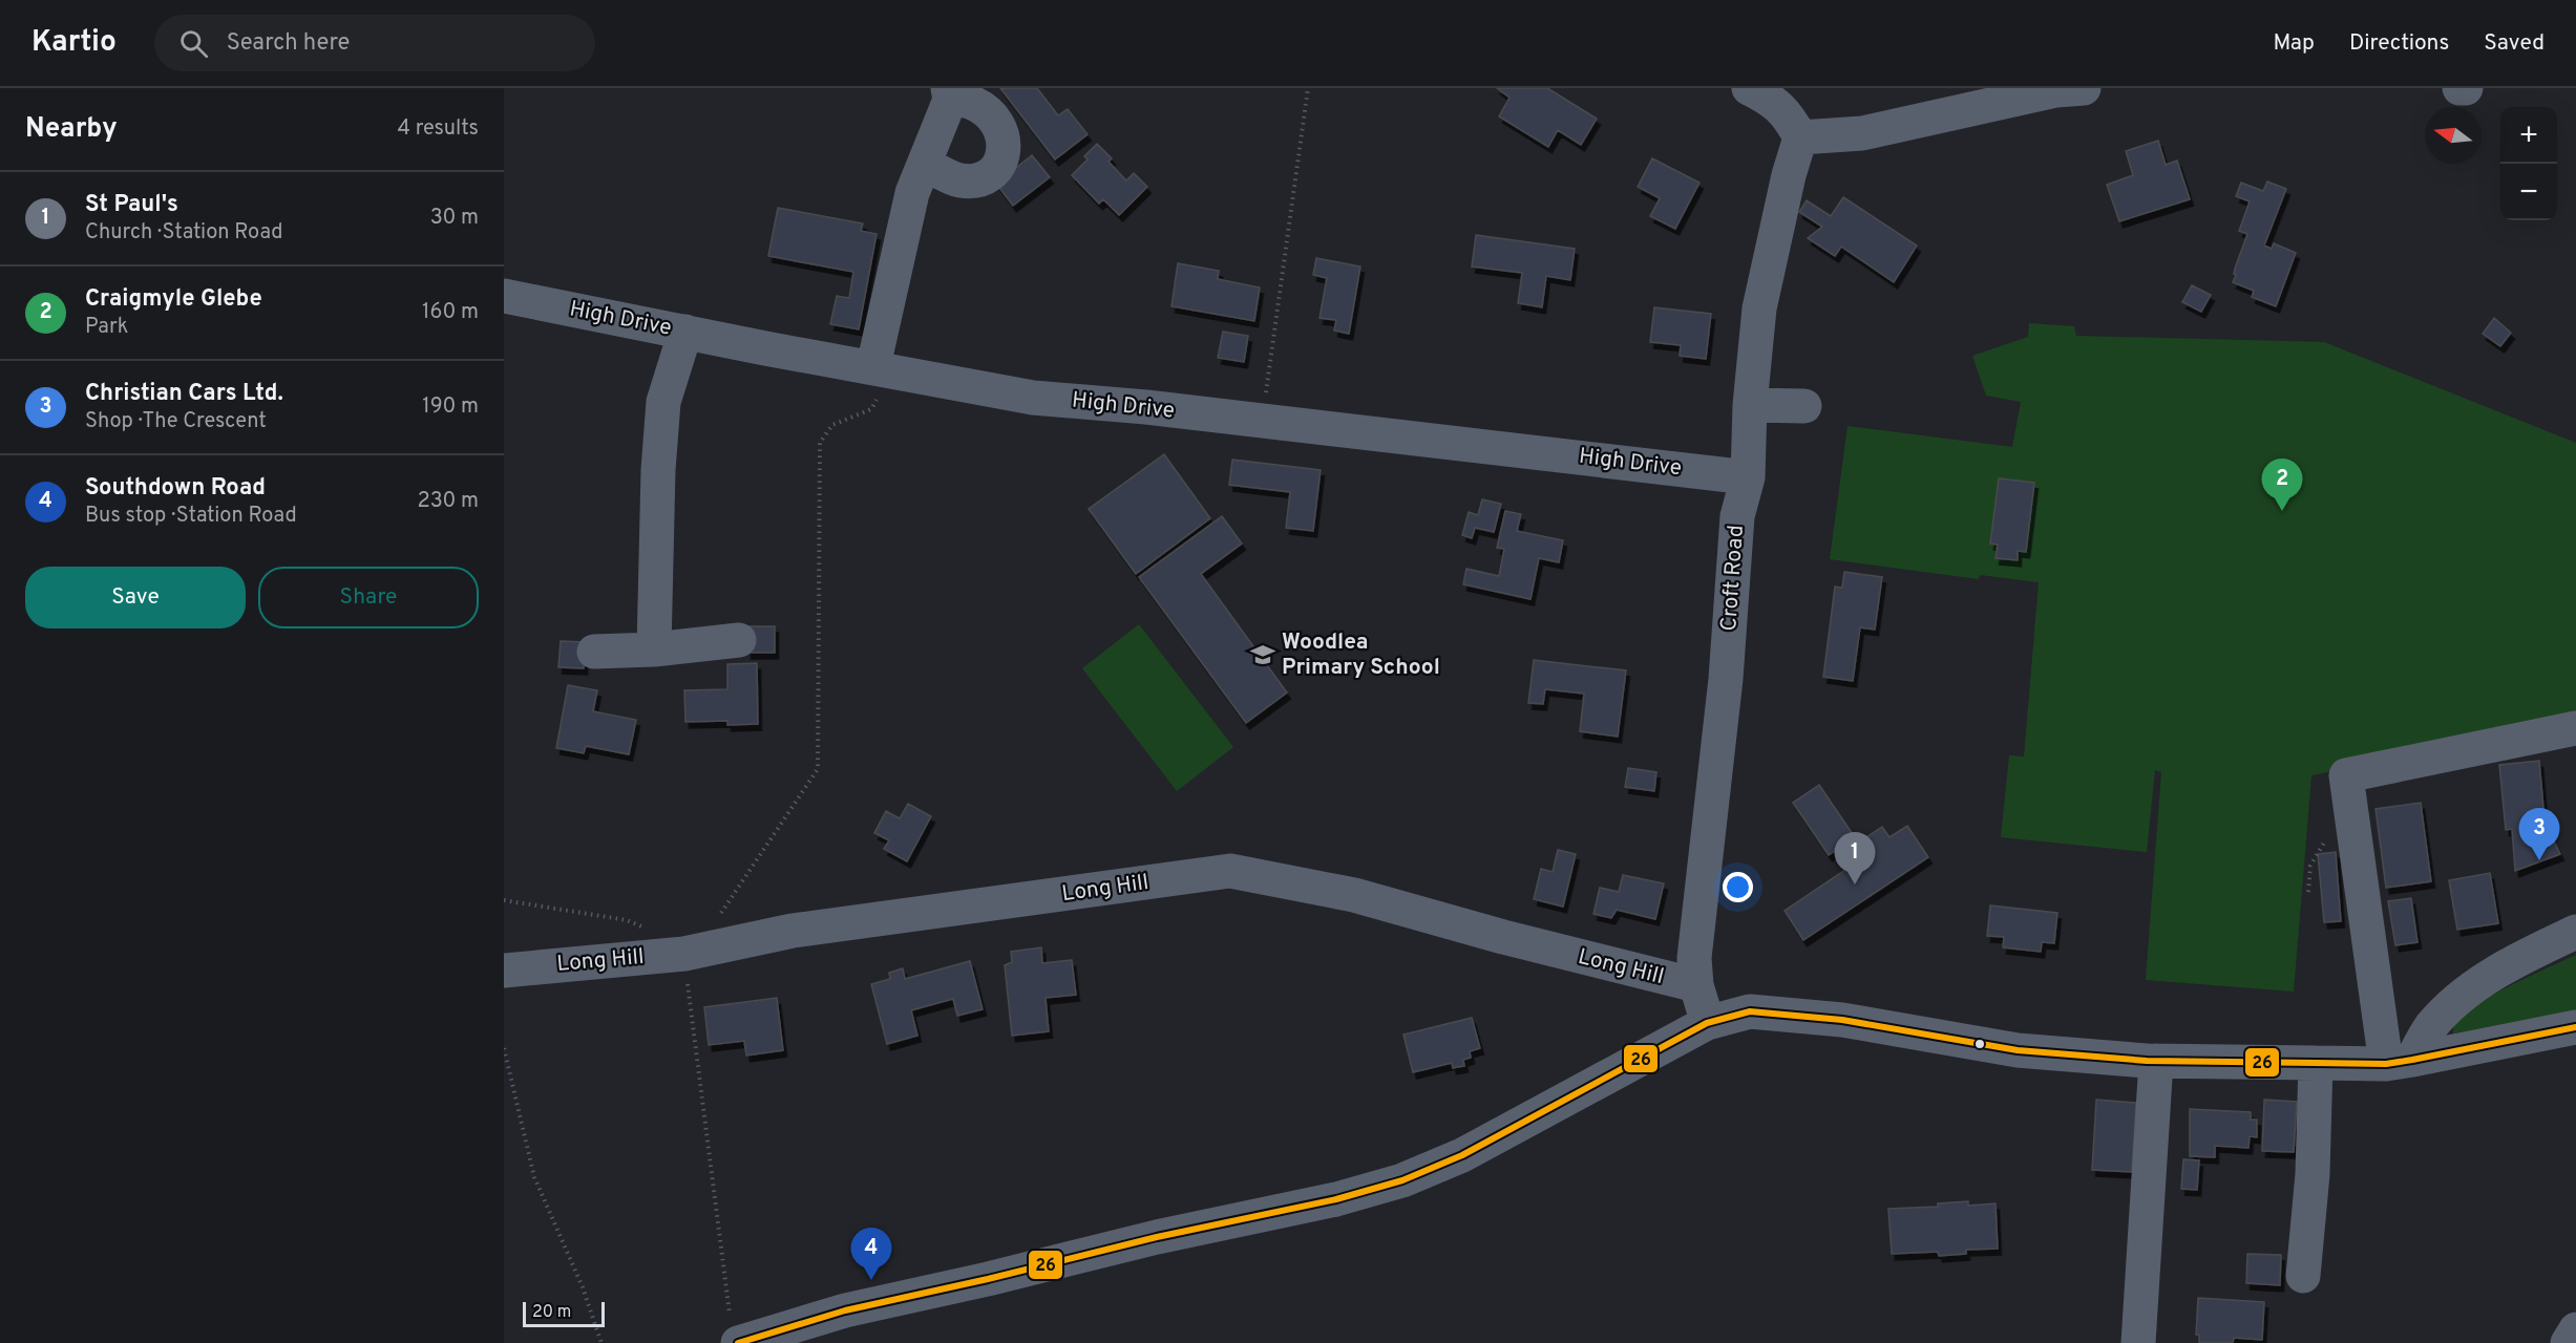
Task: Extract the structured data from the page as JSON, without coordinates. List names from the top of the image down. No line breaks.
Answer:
{"streets":{"street":["High Drive","Croft Road","Long Hill"]},"crossings":[["High Drive","Croft Road"],["Croft Road","Long Hill"]],"places":{"school or university":["Woodlea Primary School"]},"lines":["transit line 26"],"scale_bar":"20 m","north":"left","page":{"header":"Kartio","search":"Search here","nav":["Map","Directions","Saved"],"heading":["Nearby","4 results"],"map_buttons":["+","−"],"list":[{"mark":"1","name":"St Paul's","note":"Church · Station Road","value":"30 m"},{"mark":"2","name":"Craigmyle Glebe","note":"Park","value":"160 m"},{"mark":"3","name":"Christian Cars Ltd.","note":"Shop · The Crescent","value":"190 m"},{"mark":"4","name":"Southdown Road","note":"Bus stop · Station Road","value":"230 m"}],"pins":["2","3","1","4"],"buttons":["Save","Share"],"scale":"20 m"}}
